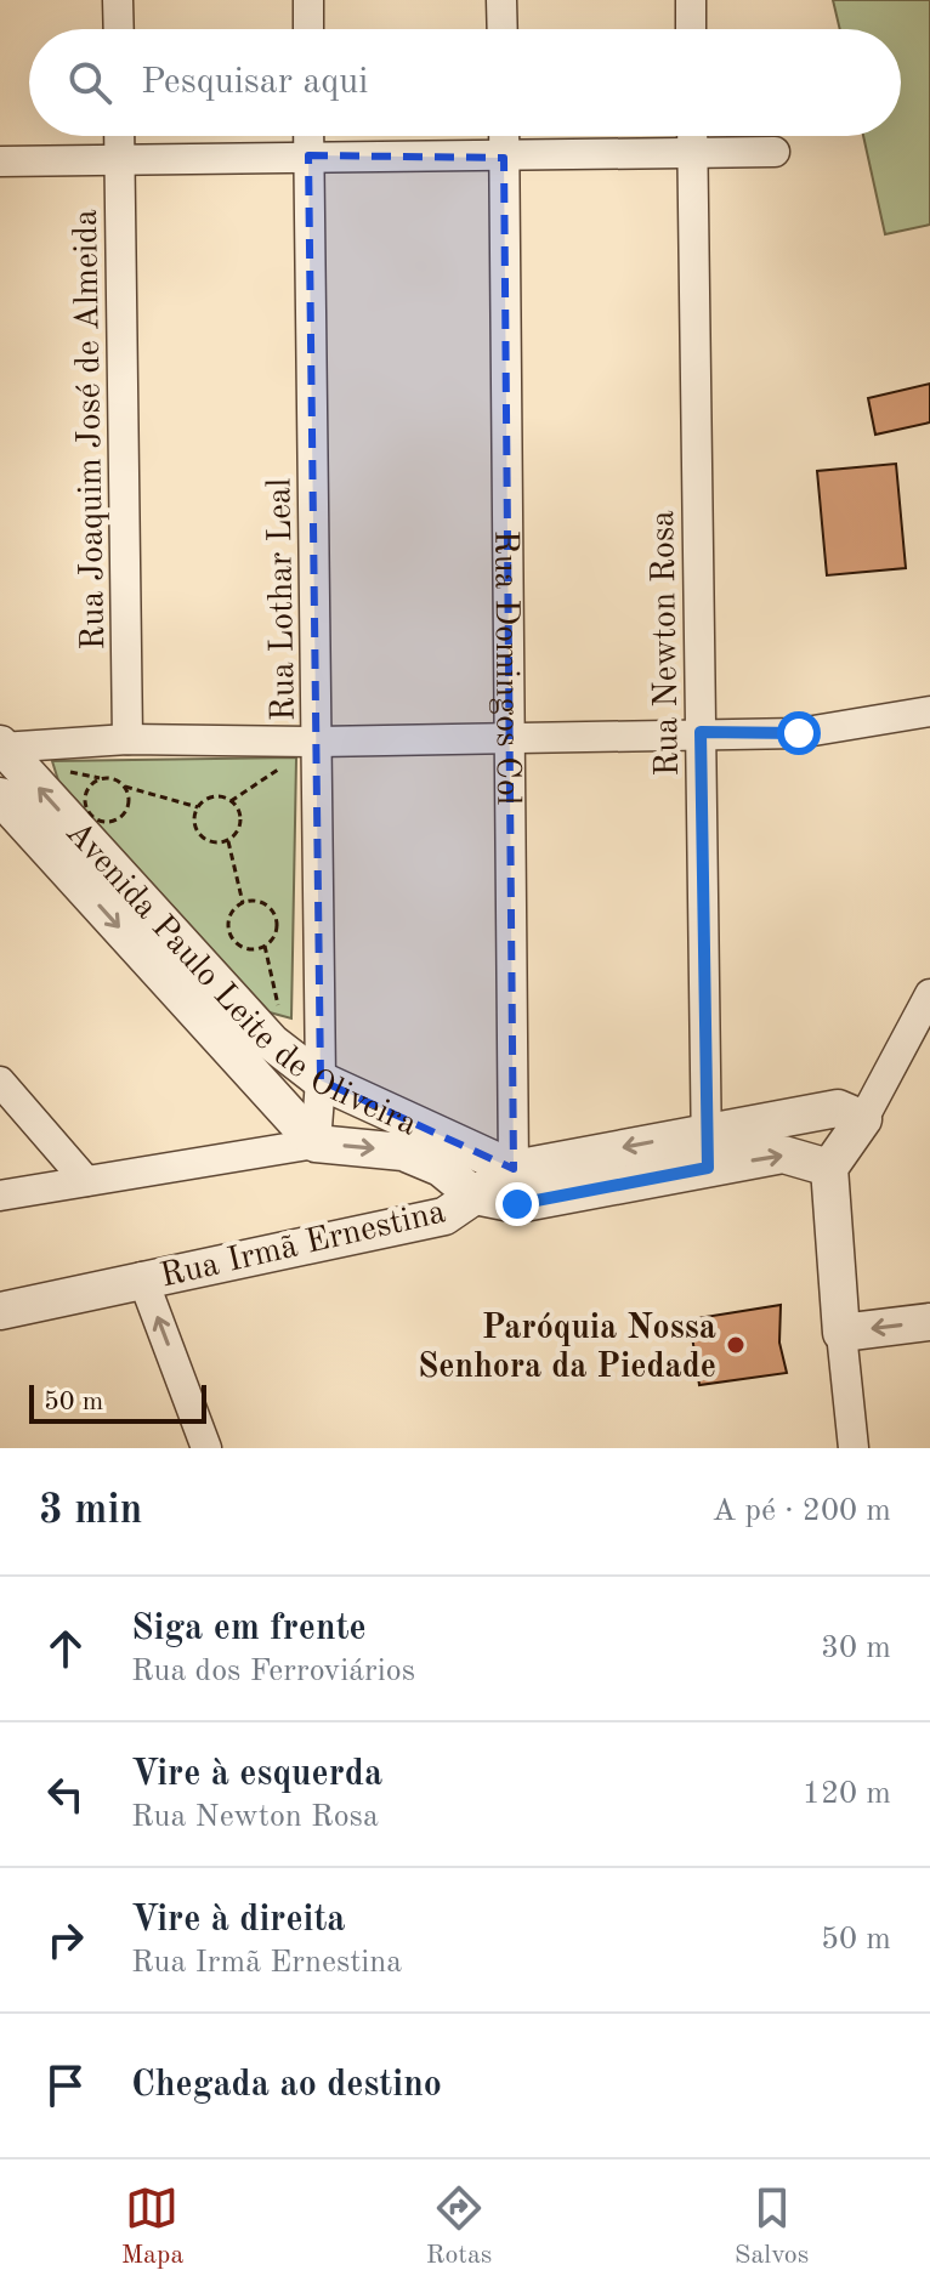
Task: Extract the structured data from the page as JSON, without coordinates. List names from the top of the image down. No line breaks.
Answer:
{"streets":{"street":["Rua Joaquim José de Almeida","Rua Lothar Leal","Rua Newton Rosa","Rua Domingos Col","Avenida Paulo Leite de Oliveira","Rua Irmã Ernestina"]},"crossings":[["Rua Lothar Leal","Avenida Paulo Leite de Oliveira"],["Rua Newton Rosa","Rua Irmã Ernestina"],["Rua Domingos Col","Avenida Paulo Leite de Oliveira"],["Avenida Paulo Leite de Oliveira","Rua Irmã Ernestina"]],"places":["Paróquia Nossa Senhora da Piedade"],"scale_bar":"50 m","page":{"search":"Pesquisar aqui","scale":"50 m","heading":["3 min","A pé · 200 m"],"list":[["Siga em frente","Rua dos Ferroviários","30 m"],["Vire à esquerda","Rua Newton Rosa","120 m"],["Vire à direita","Rua Irmã Ernestina","50 m"],"Chegada ao destino"],"nav":["Mapa","Rotas","Salvos"]}}
